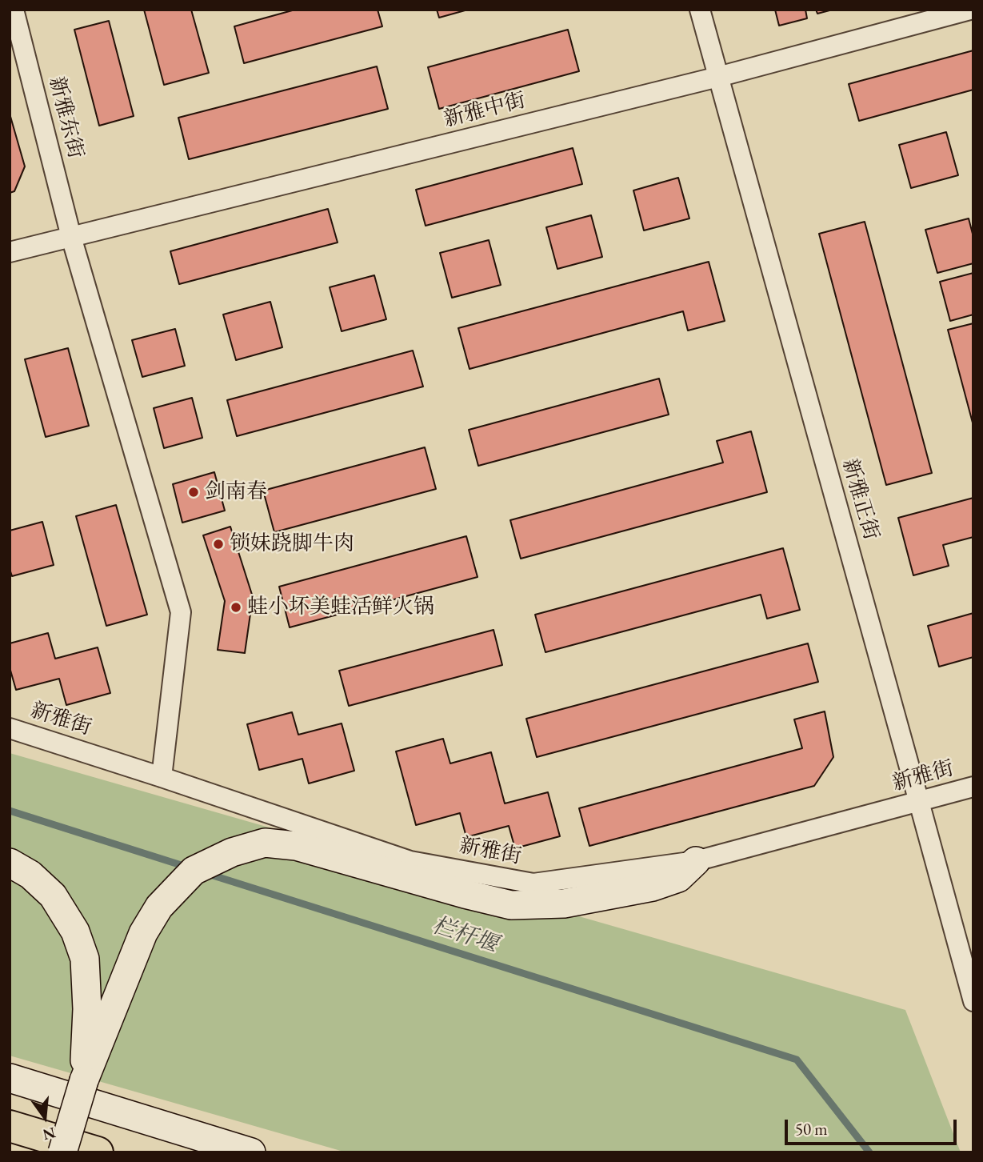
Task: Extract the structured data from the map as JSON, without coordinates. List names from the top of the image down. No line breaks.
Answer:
{"streets":{"street":["新雅中街","新雅东街","新雅正街","新雅街"]},"crossings":[["新雅中街","新雅东街"],["新雅中街","新雅正街"],["新雅东街","新雅街"],["新雅正街","新雅街"]],"water":["栏杆堰"],"places":["剑南春","锁妹跷脚牛肉","蛙小坏美蛙活鲜火锅"],"scale_bar":"50 m","north":"bottom"}
